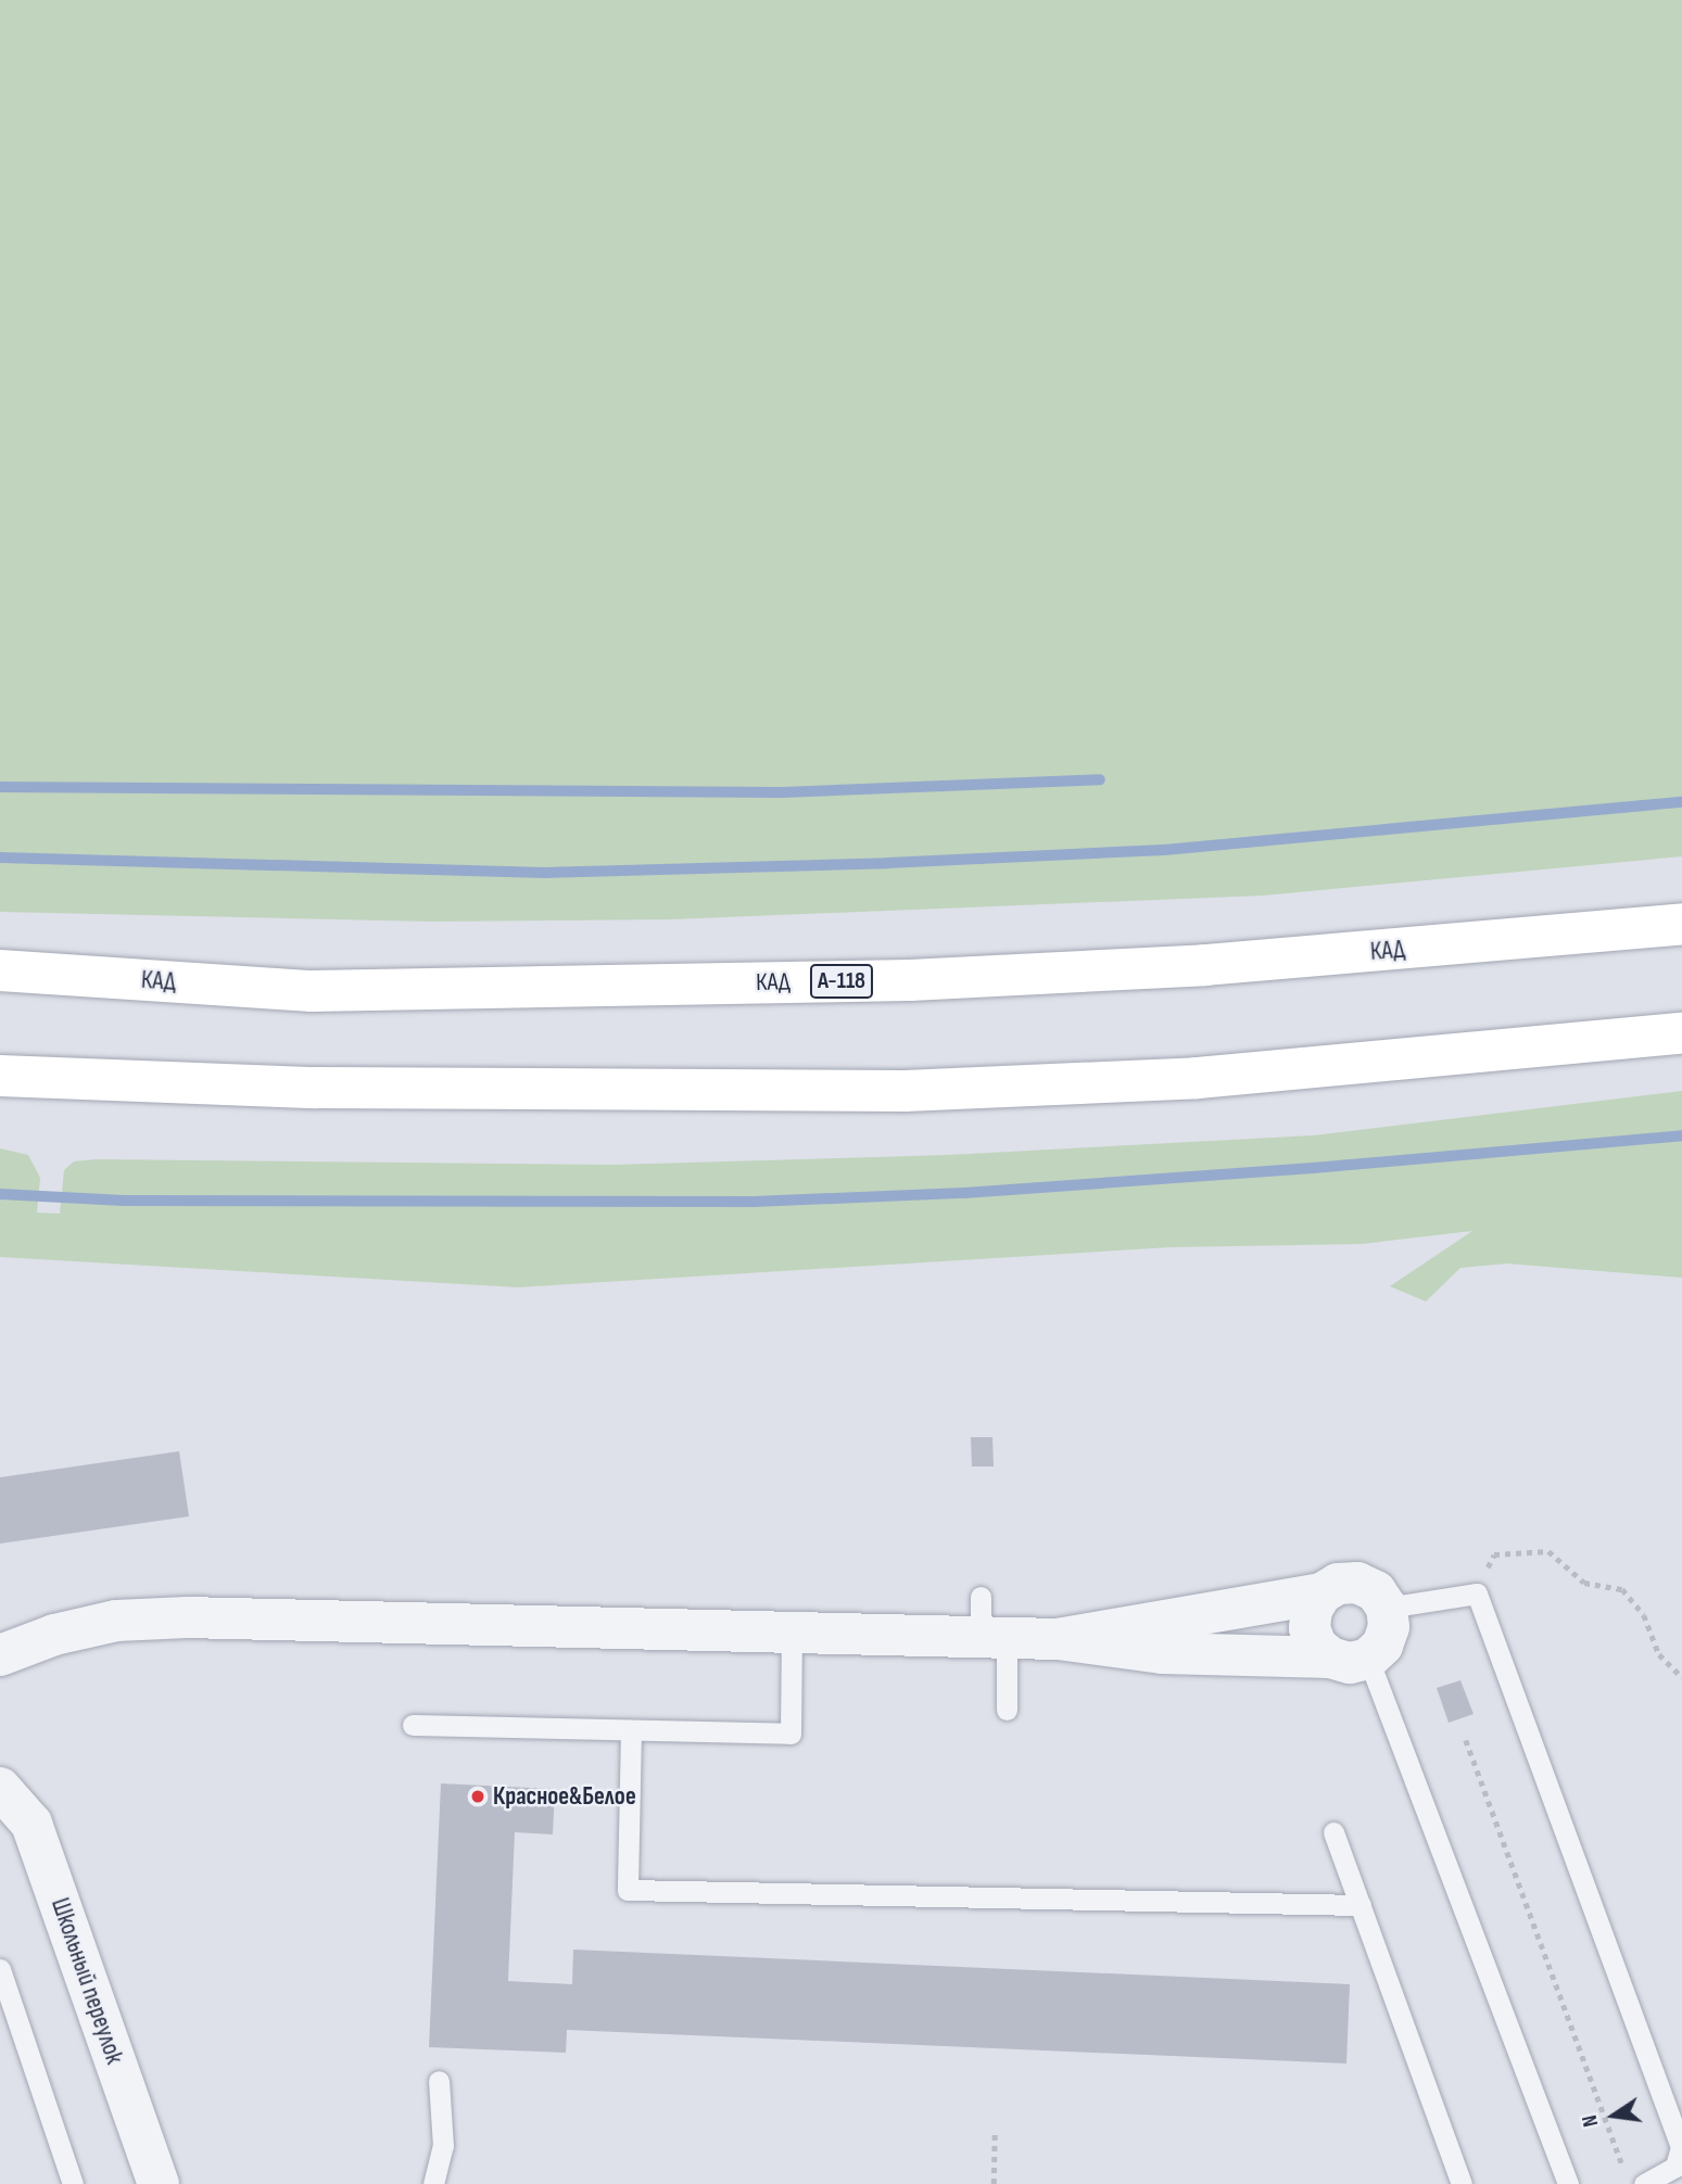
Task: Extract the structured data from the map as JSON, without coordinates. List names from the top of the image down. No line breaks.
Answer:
{"streets":{"highway":["КАД","А-118"],"street":["Школьный переулок"]},"places":["Красное&Белое"],"north":"left"}
